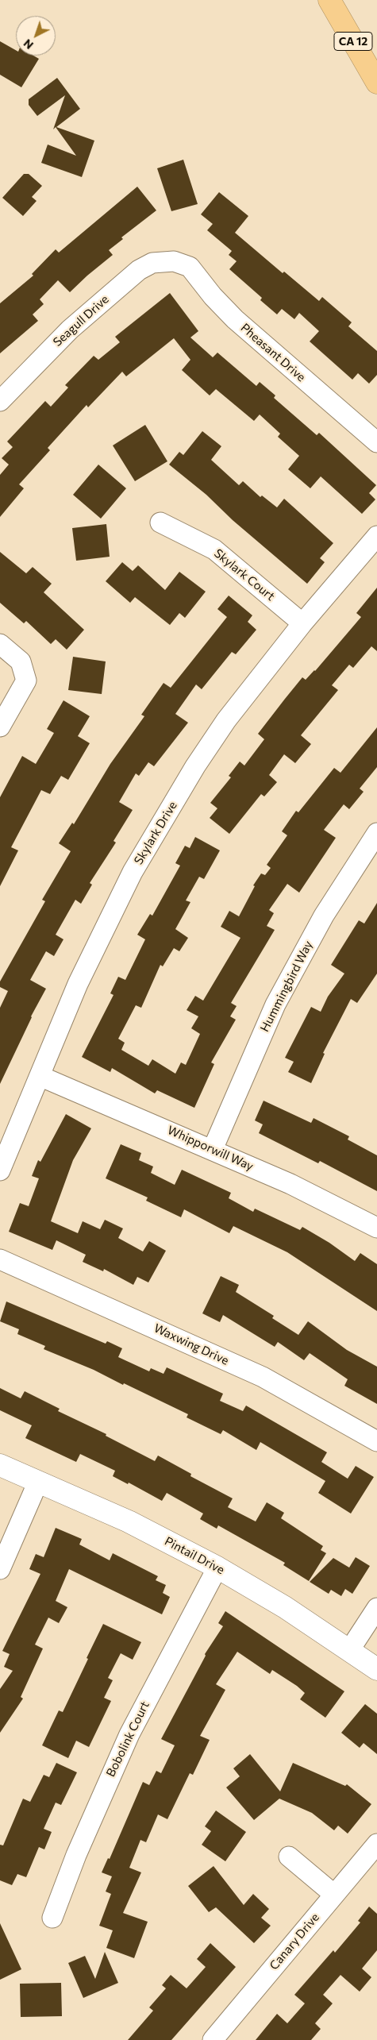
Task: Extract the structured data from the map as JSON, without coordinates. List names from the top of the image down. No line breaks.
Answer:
{"streets":{"highway":["CA 12"],"street":["Seagull Drive","Pheasant Drive","Skylark Court","Skylark Drive","Hummingbird Way","Whipporwill Way","Waxwing Drive","Pintail Drive","Bobolink Court","Canary Drive"]},"crossings":[["Seagull Drive","Pheasant Drive"],["Skylark Court","Skylark Drive"],["Skylark Drive","Whipporwill Way"],["Hummingbird Way","Whipporwill Way"],["Pintail Drive","Bobolink Court"]],"north":"bottom left"}
